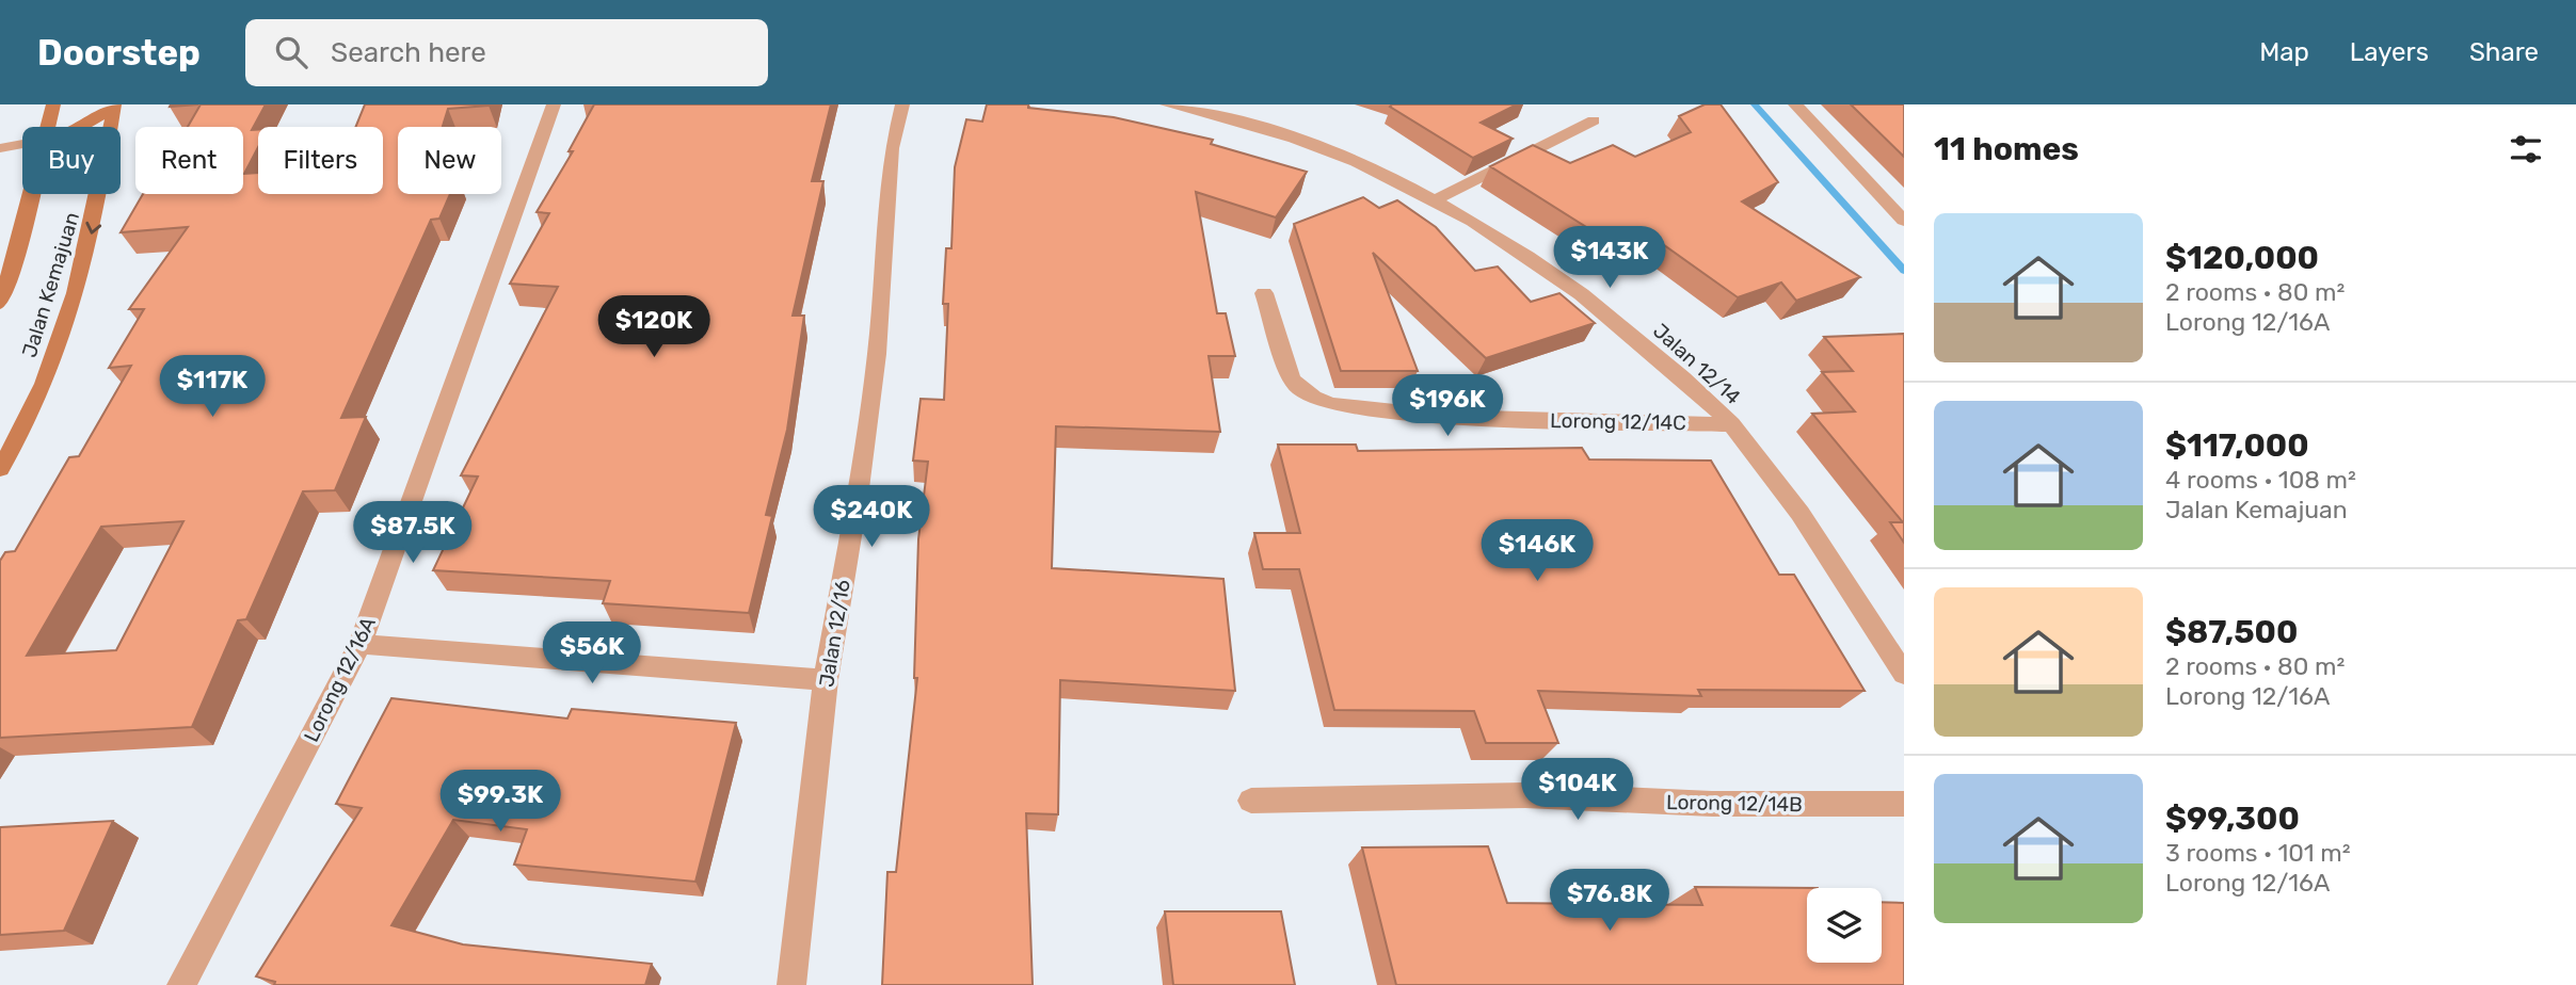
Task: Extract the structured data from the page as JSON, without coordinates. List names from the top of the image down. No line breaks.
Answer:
{"streets":{"main road":["Jalan Kemajuan"],"street":["Jalan 12/14","Lorong 12/14C","Jalan 12/16","Lorong 12/16A","Lorong 12/14B"]},"crossings":[["Jalan 12/14","Lorong 12/14C"]],"page":{"header":"Doorstep","search":"Search here","nav":["Map","Layers","Share"],"heading":"11 homes","chip":["Buy","Rent","Filters","New"],"list":[{"name":"$120,000","note":"2 rooms · 80 m² · Lorong 12/16A"},{"name":"$117,000","note":"4 rooms · 108 m² · Jalan Kemajuan"},{"name":"$87,500","note":"2 rooms · 80 m² · Lorong 12/16A"},{"name":"$99,300","note":"3 rooms · 101 m² · Lorong 12/16A"}],"price":["$143K","$120K","$117K","$196K","$240K","$87.5K","$146K","$56K","$104K","$99.3K","$76.8K"]}}
